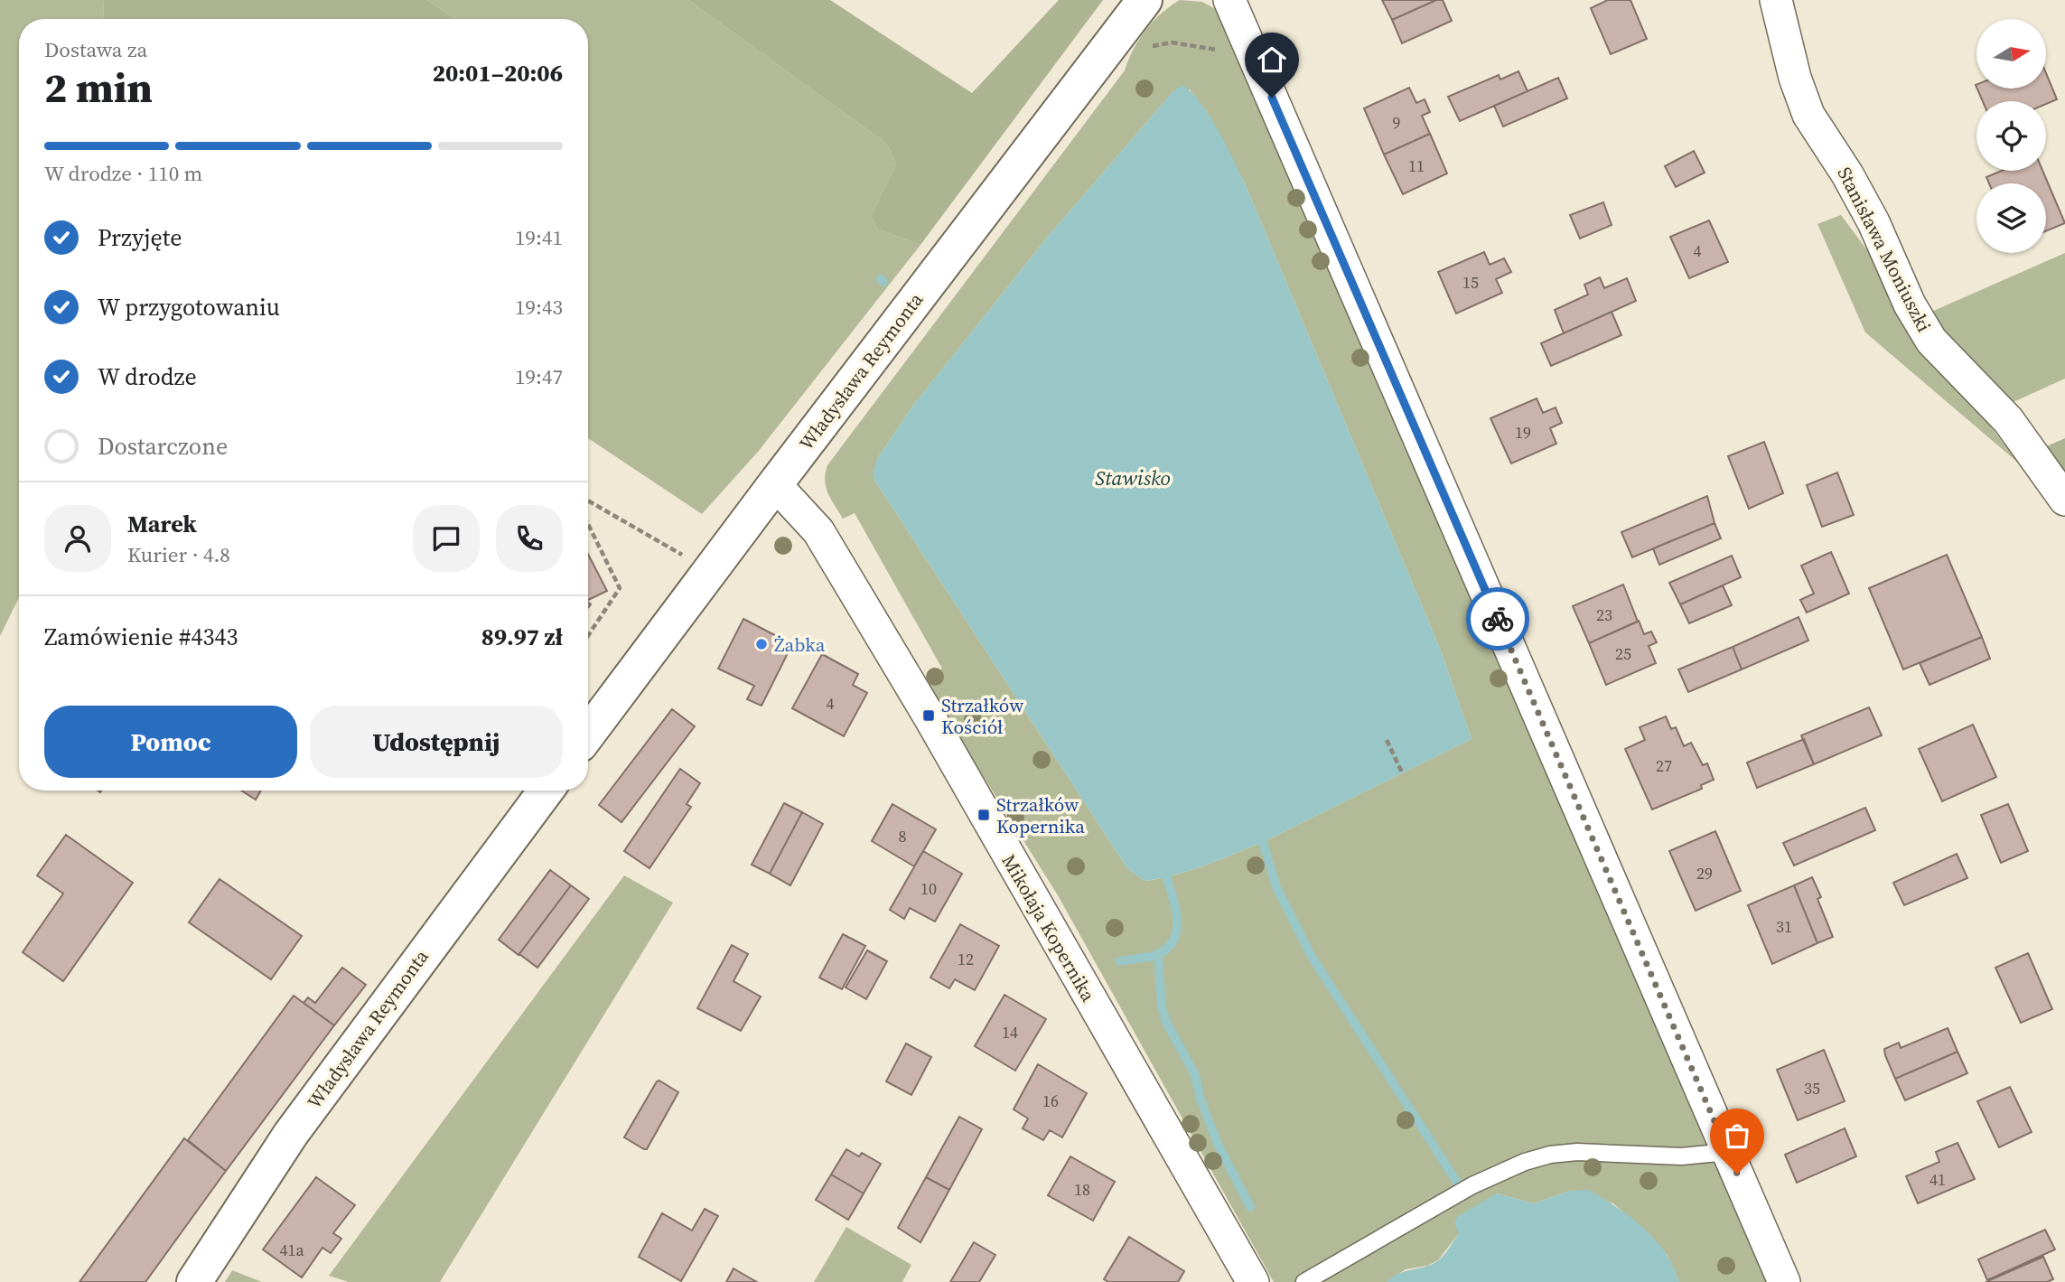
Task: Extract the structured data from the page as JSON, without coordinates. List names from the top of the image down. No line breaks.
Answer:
{"streets":{"street":["Stanisława Moniuszki","Władysława Reymonta","Mikołaja Kopernika"]},"crossings":[["Władysława Reymonta","Mikołaja Kopernika"]],"water":["Stawisko"],"places":{"other":["Żabka"],"transit":["Strzałków Kościół","Strzałków Kopernika"]},"house_numbers":["9","11","4","15","19","23","25","4","27","8","29","10","31","12","14","35","16","41","18","41a"],"north":"right","page":{"heading":["2 min","Dostawa za","20:01–20:06"],"panel":["Marek","Kurier · 4.8","Zamówienie #4343","89.97 zł"],"bar":"W drodze · 110 m","list":[["Przyjęte","19:41"],["W przygotowaniu","19:43"],["W drodze","19:47"],"Dostarczone"],"buttons":["Pomoc","Udostępnij"]}}
